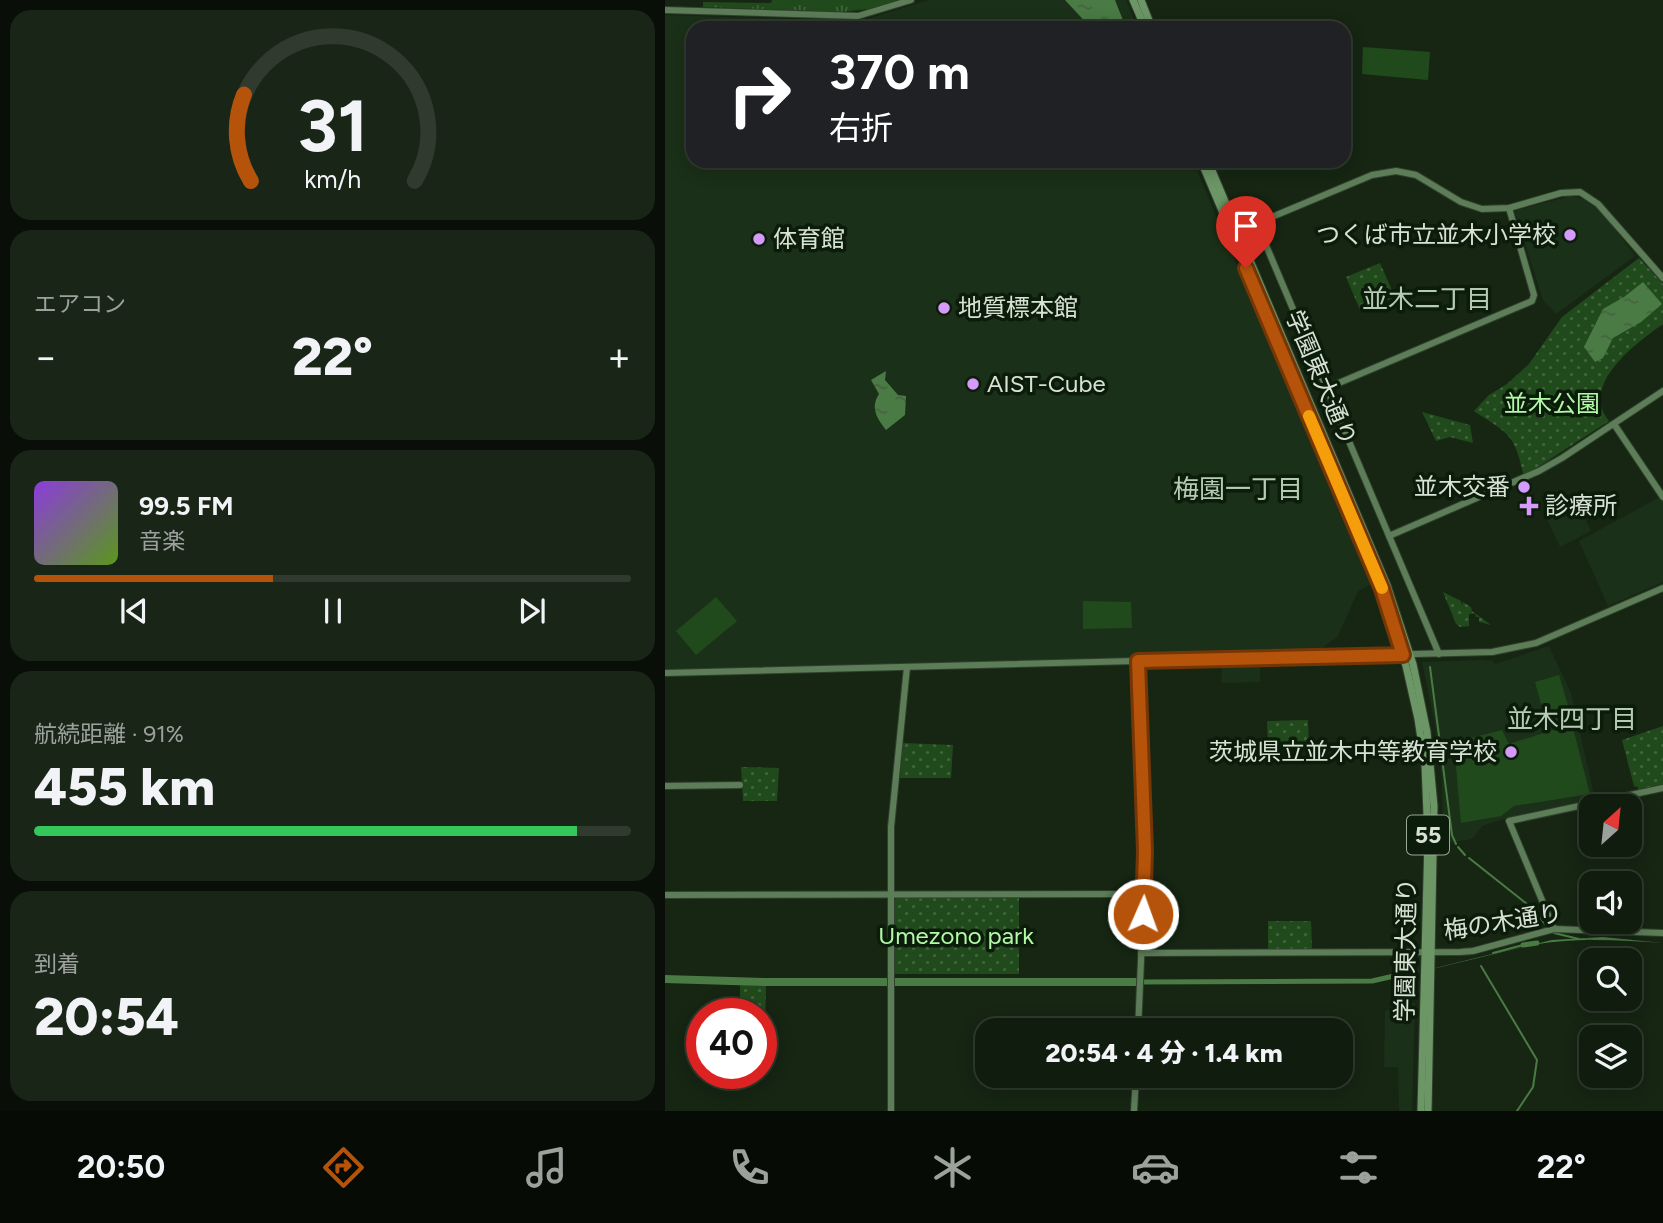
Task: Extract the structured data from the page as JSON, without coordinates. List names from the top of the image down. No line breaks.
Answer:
{"streets":{"main road":["学園東大通り","55"],"street":["梅の木通り"]},"crossings":[["学園東大通り","梅の木通り"]],"districts":["並木二丁目","梅園一丁目","並木四丁目"],"parks":["並木公園","Umezono park"],"places":{"other":["つくば市立並木小学校","体育館","地質標本館","AIST-Cube","並木交番","茨城県立並木中等教育学校"],"health":["診療所"]},"north":"top right","page":{"turn":["370 m","右折"],"tile":["エアコン",["航続距離 · 91%","455 km"],["到着","20:54"]],"heat":["−","22°","+"],"song":["99.5 FM","音楽"],"limit":"40","trip":"20:54 · 4 分 · 1.4 km","tabs":["20:50","22°"],"gauge":["31","km/h"]}}
